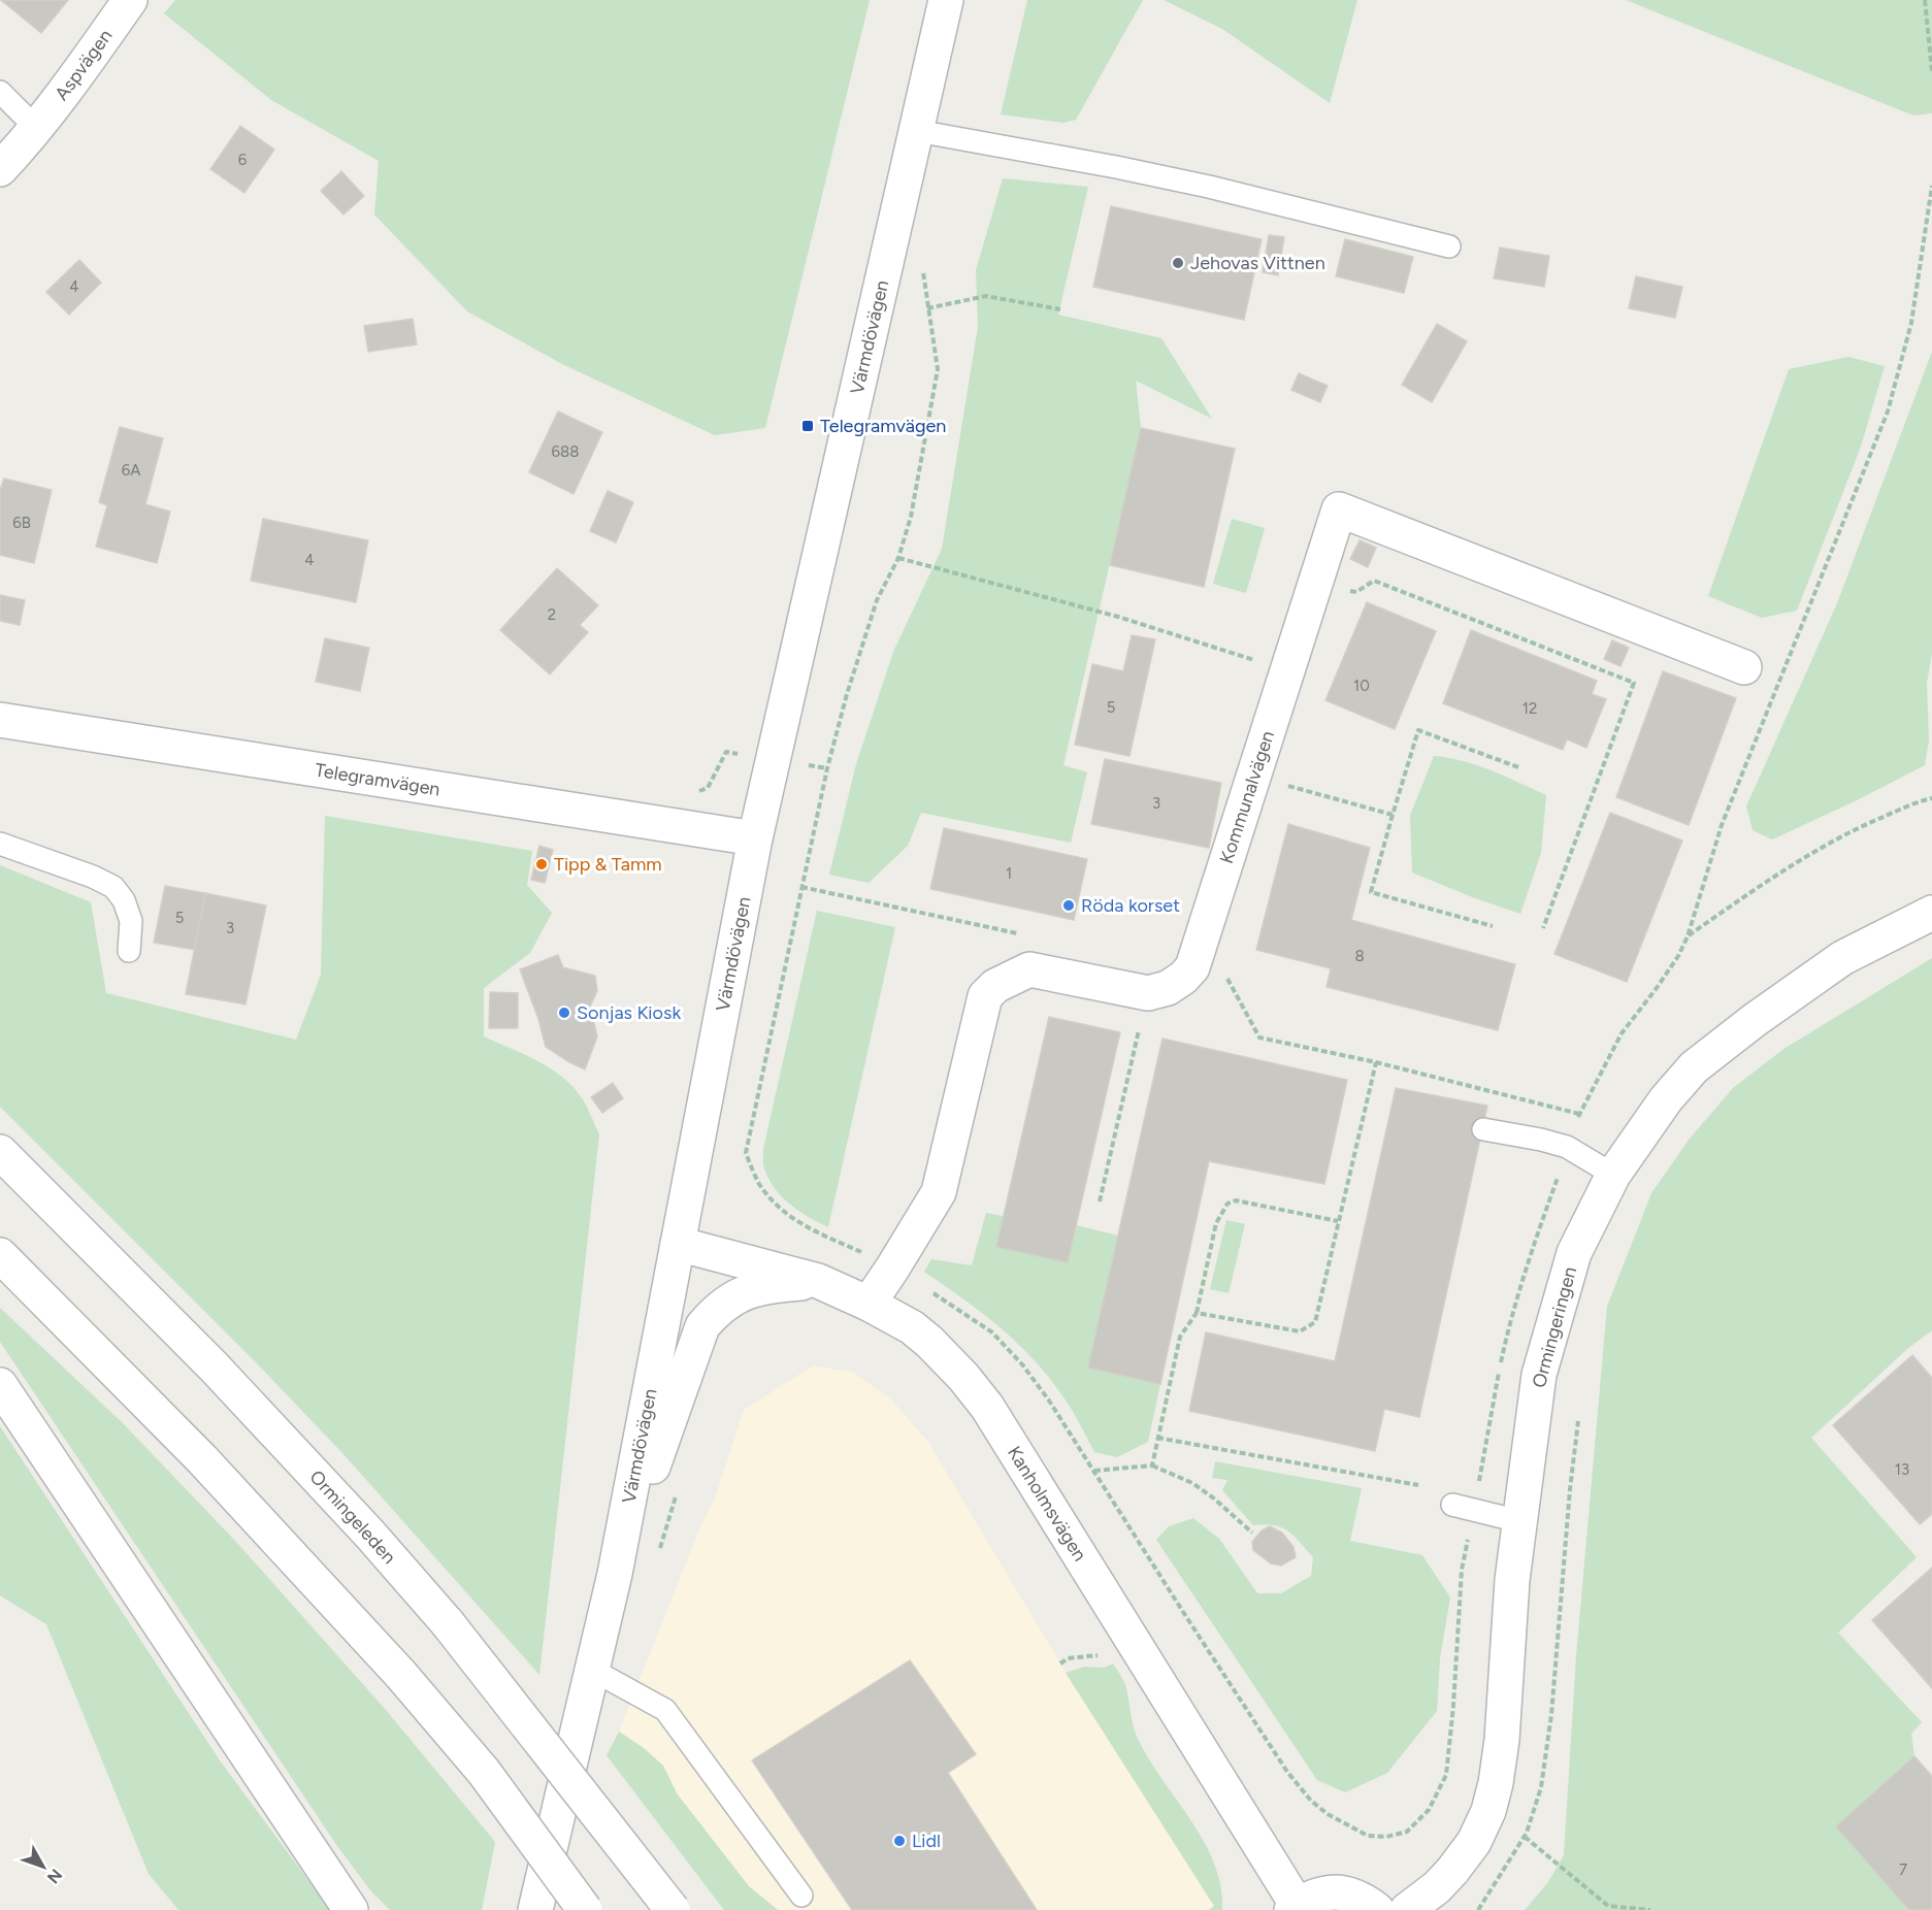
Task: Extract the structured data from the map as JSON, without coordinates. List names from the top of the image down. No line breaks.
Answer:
{"streets":{"main road":["Aspvägen","Värmdövägen","Telegramvägen","Kommunalvägen","Ormingeringen","Kanholmsvägen","Ormingeleden"]},"crossings":[["Värmdövägen","Telegramvägen"],["Värmdövägen","Kanholmsvägen"]],"places":{"other":["Jehovas Vittnen","Tipp & Tamm","Röda korset","Sonjas Kiosk","Lidl"],"transit":["Telegramvägen"]},"house_numbers":["6","4","688","6A","6B","4","2","10","5","12","3","1","5","3","8","13","7"],"north":"bottom right"}
